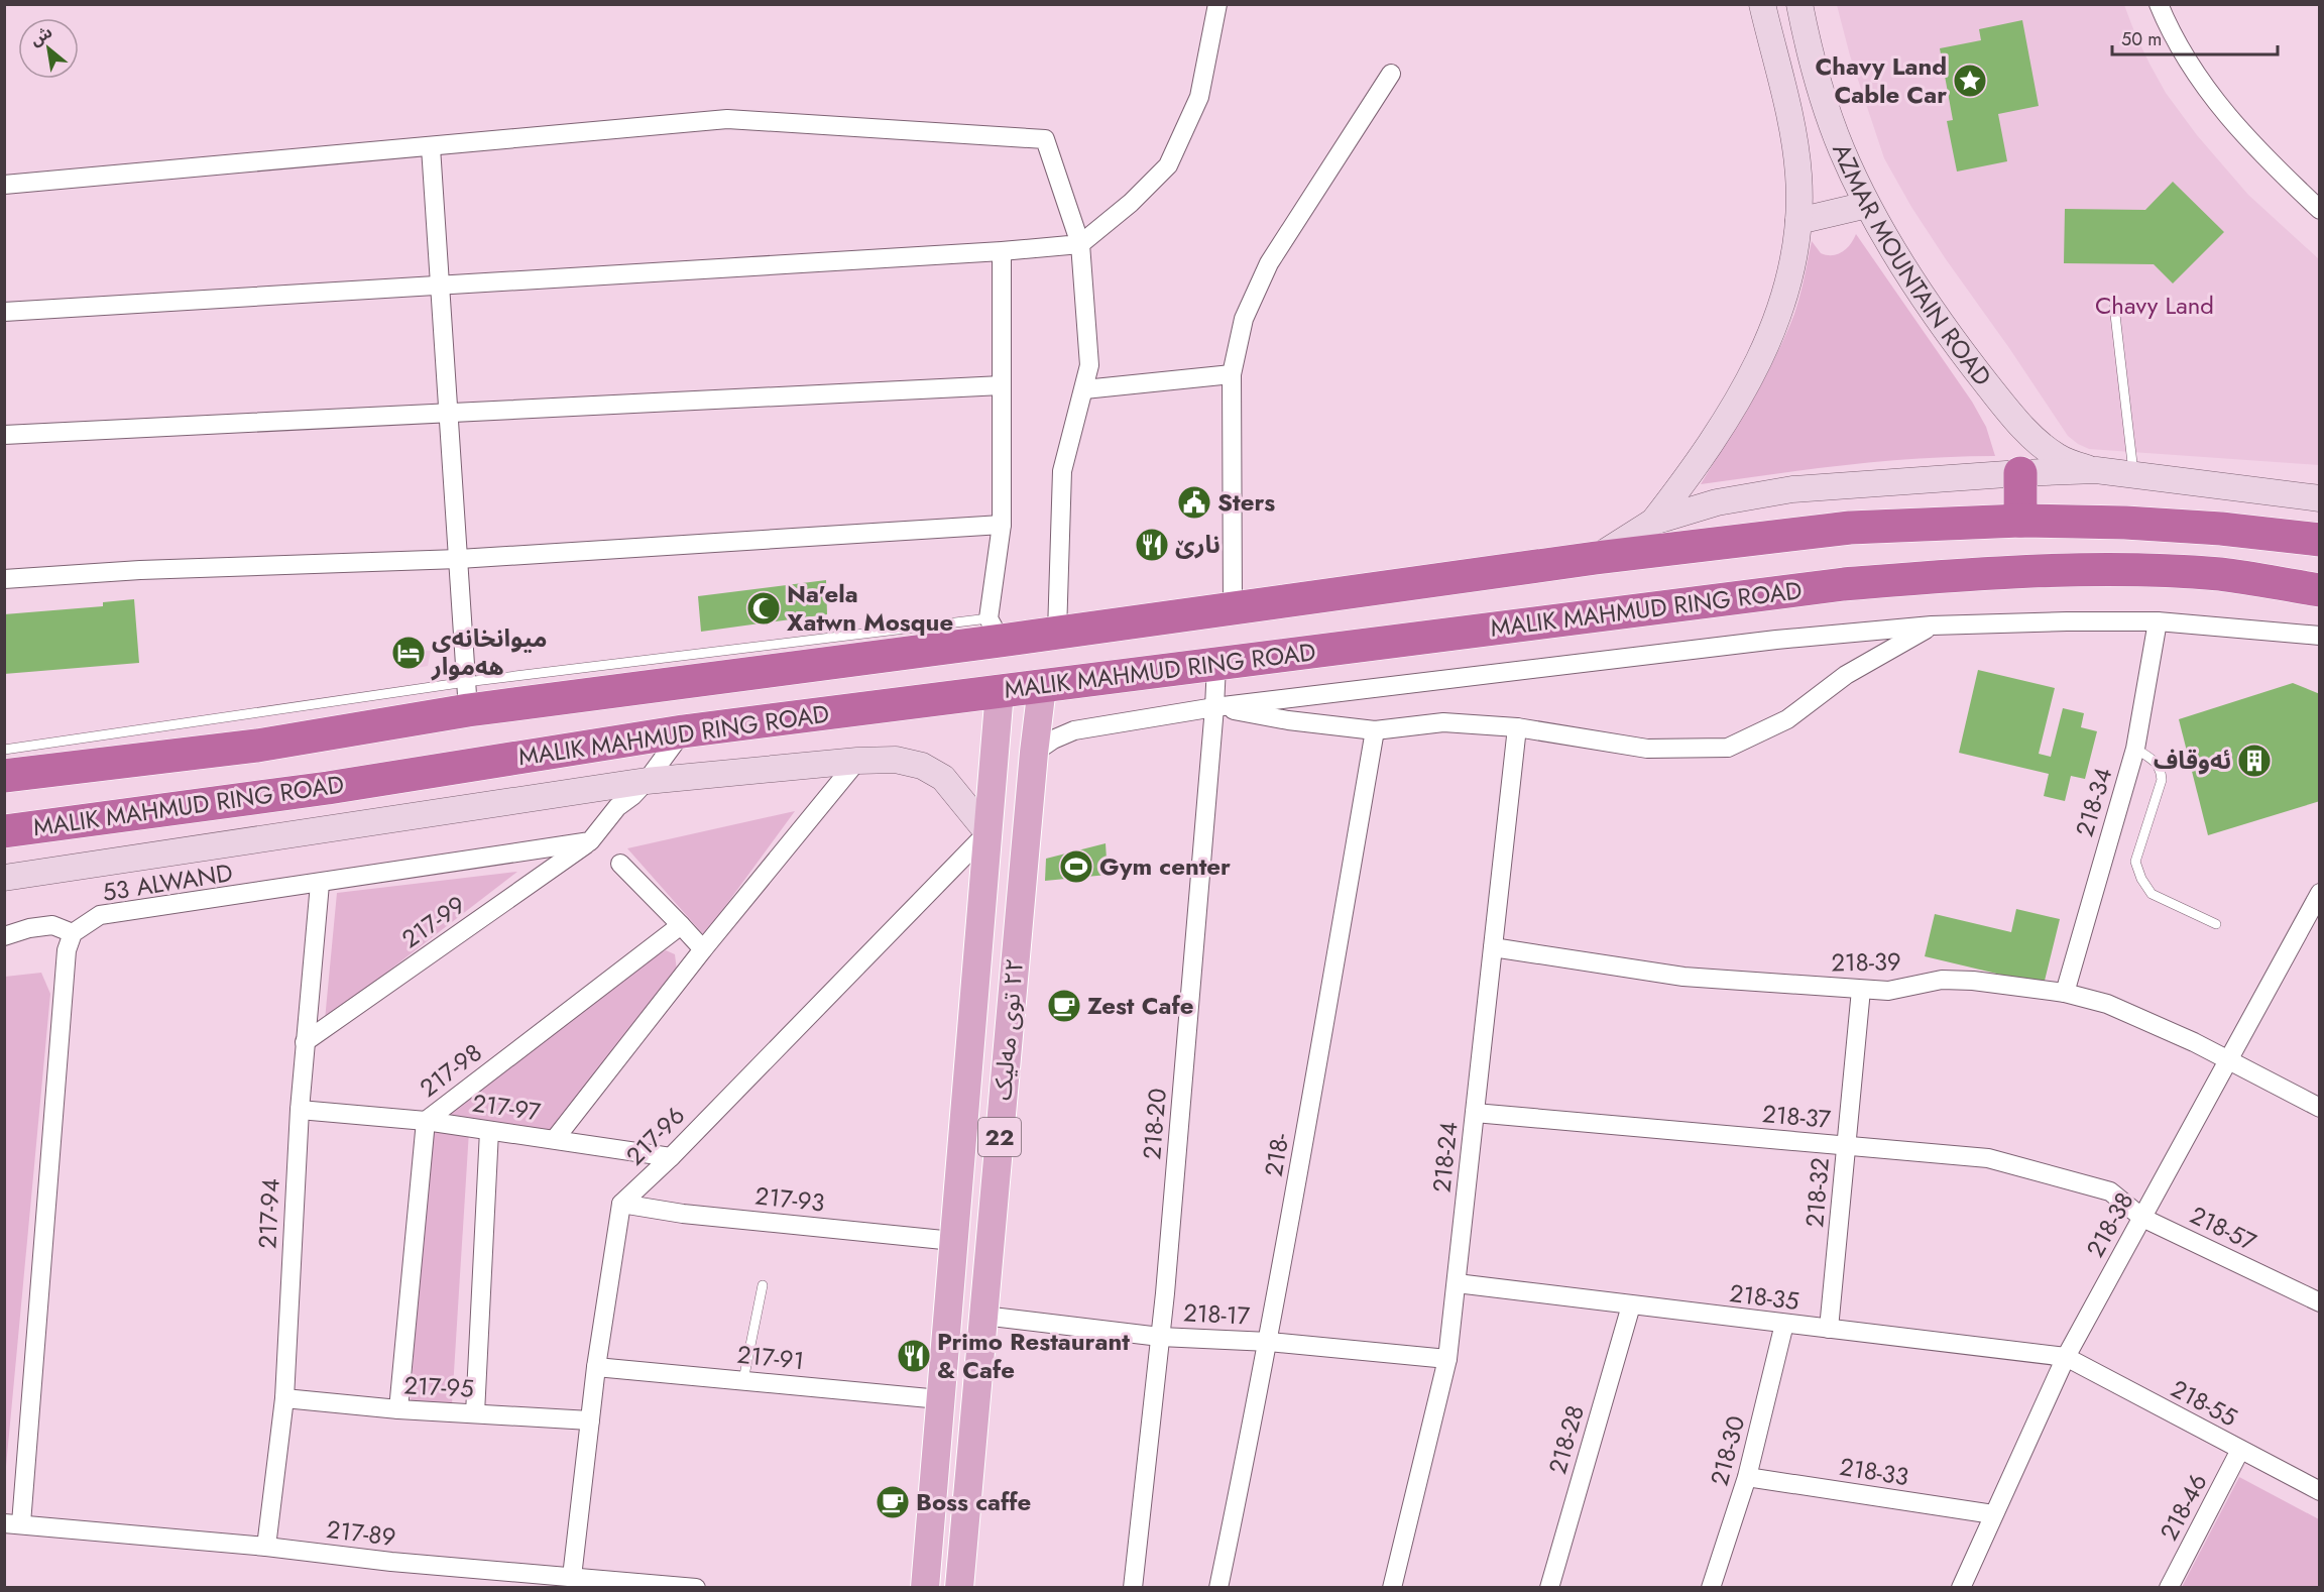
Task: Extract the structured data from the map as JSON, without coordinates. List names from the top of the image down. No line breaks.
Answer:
{"streets":{"highway":["MALIK MAHMUD RING ROAD"],"main road":["AZMAR MOUNTAIN ROAD","٢٢ توی مەلیک","22"],"street":["218-34","53 ALWAND","217-99","218-39","217-98","217-97","218-37","218-20","217-96","218-","218-24","218-32","217-93","217-94","218-38","218-57","218-35","218-17","217-91","217-95","218-55","218-28","218-30","218-33","218-46","217-89"]},"crossings":[["MALIK MAHMUD RING ROAD","٢٢ توی مەلیک"],["MALIK MAHMUD RING ROAD","218-20"],["218-34","218-39"],["53 ALWAND","217-99"],["53 ALWAND","217-94"],["217-99","217-94"],["218-39","218-24"],["218-39","218-32"],["218-39","218-38"],["٢٢ توی مەلیک","217-96"],["٢٢ توی مەلیک","217-93"],["٢٢ توی مەلیک","218-17"],["٢٢ توی مەلیک","217-91"],["217-98","217-97"],["217-98","217-95"],["217-97","217-96"],["217-97","217-94"],["218-37","218-24"],["218-37","218-32"],["218-37","218-57"],["218-20","218-17"],["217-96","217-93"],["218-","218-17"],["218-24","218-35"],["218-24","218-17"],["218-32","218-35"],["217-94","217-95"],["217-94","217-89"],["218-38","218-57"],["218-38","218-35"],["218-38","218-55"],["218-38","218-33"],["218-35","218-55"],["218-35","218-28"],["218-35","218-30"],["218-55","218-46"],["218-30","218-33"]],"parks":["Chavy Land"],"places":{"place":["Chavy Land Cable Car"],"public building":["Sters"],"restaurant":["نارێ","Primo Restaurant & Cafe"],"mosque":["Na'ela Xatwn Mosque"],"hotel":["میوانخانەی هەموار"],"building":["ئەوقاف"],"sports":["Gym center"],"cafe":["Zest Cafe","Boss caffe"]},"scale_bar":"50 m","north":"top left"}
